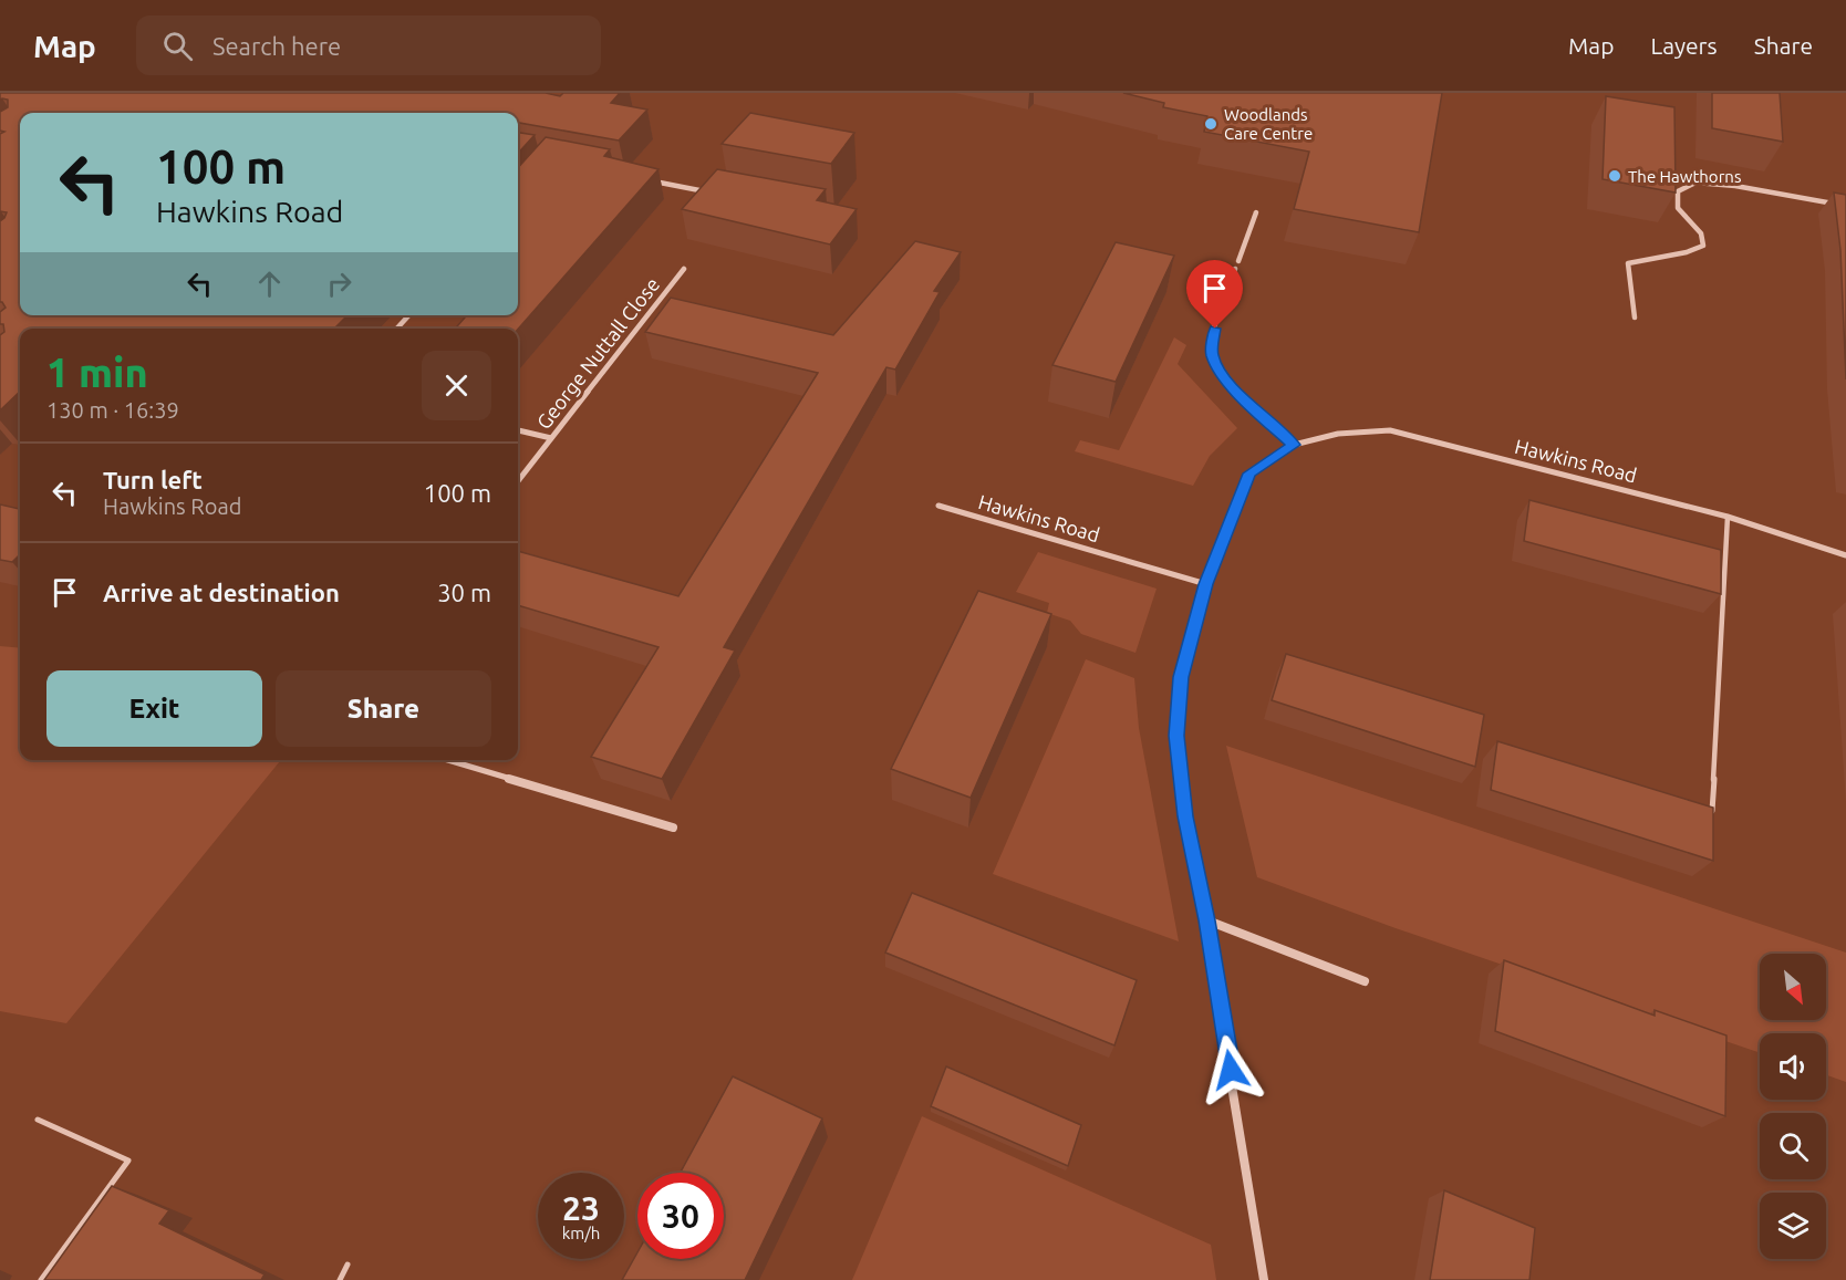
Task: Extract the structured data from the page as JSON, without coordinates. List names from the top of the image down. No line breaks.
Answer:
{"streets":{"street":["George Nuttall Close","Hawkins Road"]},"places":["Woodlands Care Centre","The Hawthorns"],"north":"bottom right","page":{"header":"Map","search":"Search here","nav":["Map","Layers","Share"],"turn":["100 m","Hawkins Road"],"heading":["1 min","130 m · 16:39"],"list":[{"name":"Turn left","note":"Hawkins Road","value":"100 m"},{"name":"Arrive at destination","value":"30 m"}],"buttons":["Exit","Share"],"speed":"23 km/h","limit":"30"}}
